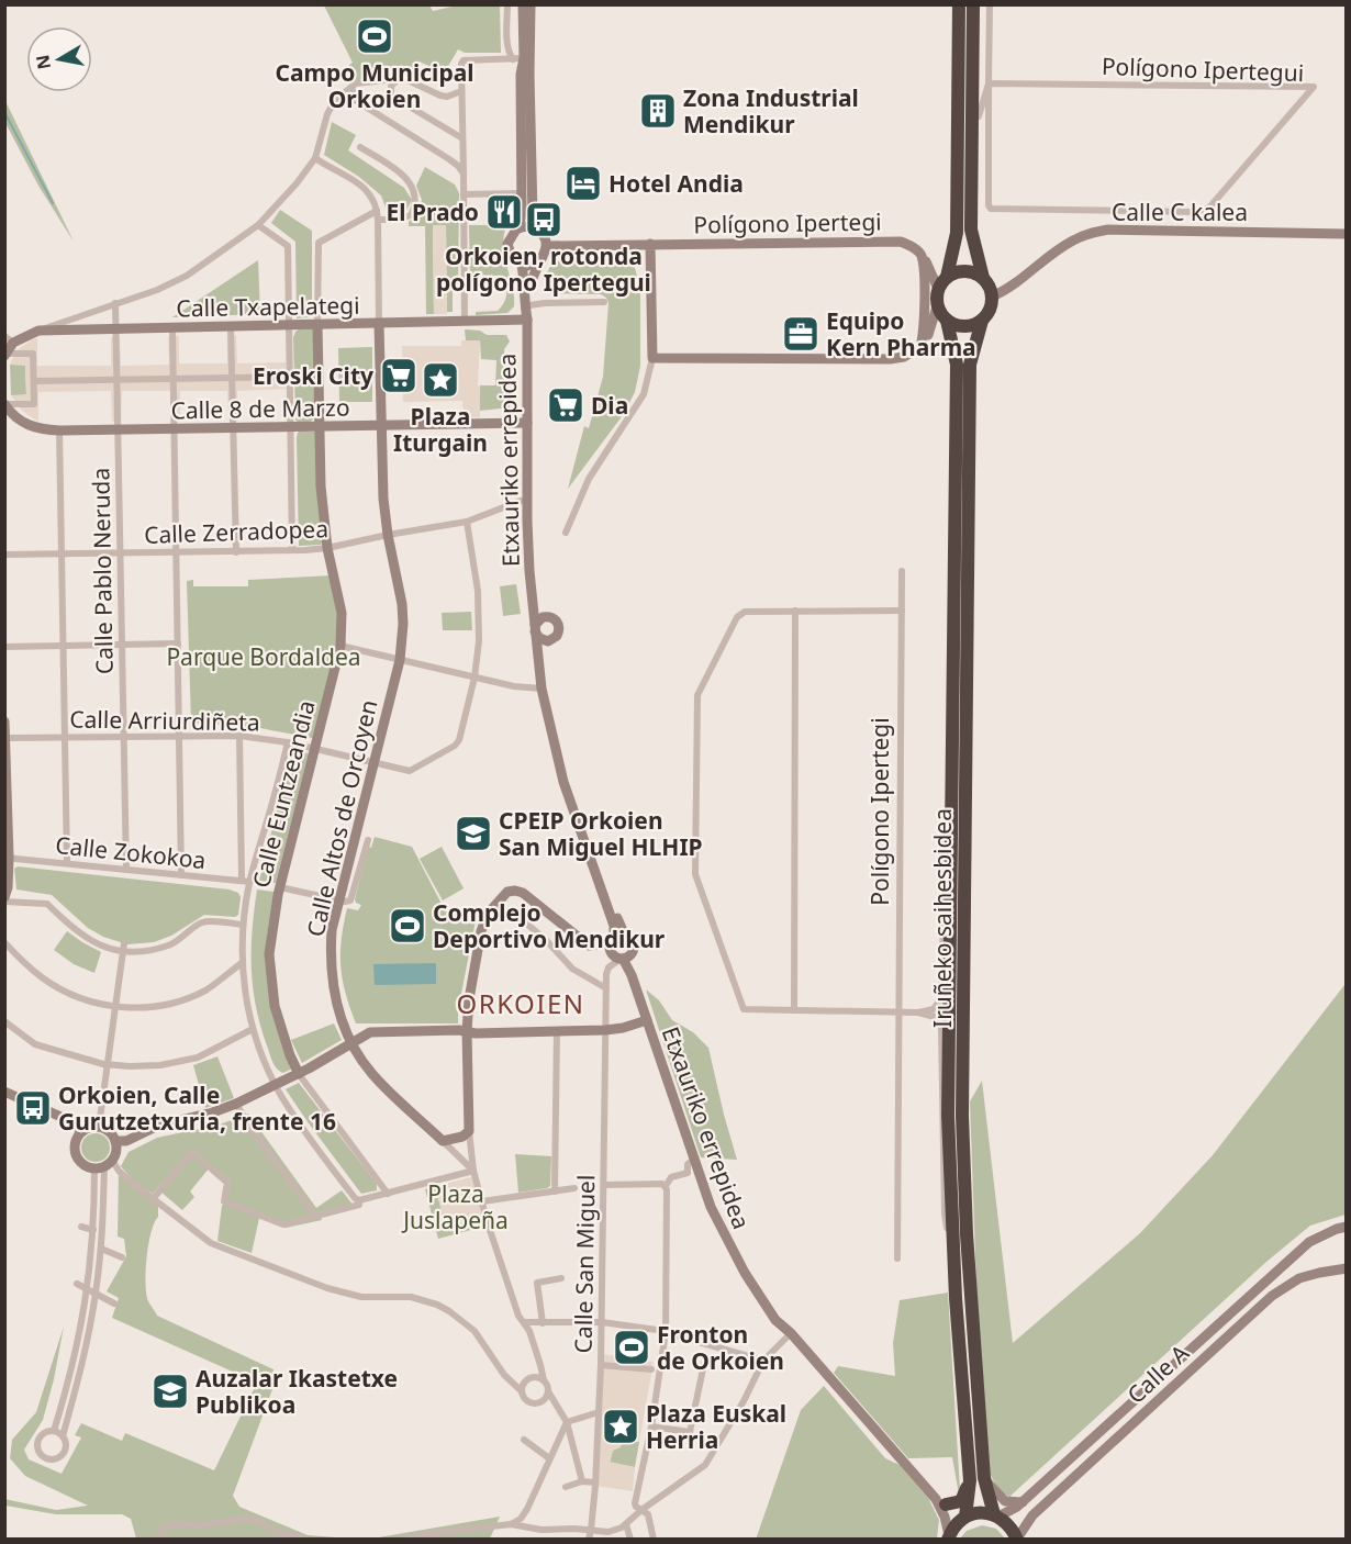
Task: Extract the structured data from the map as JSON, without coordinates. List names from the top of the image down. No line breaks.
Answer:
{"streets":{"highway":["Iruñeko saihesbidea"],"street":["Polígono Ipertegui","Calle C kalea","Polígono Ipertegi","Calle Txapelategi","Calle 8 de Marzo","Etxauriko errepidea","Calle Zerradopea","Calle Pablo Neruda","Calle Arriurdiñeta","Calle Euntzeandia","Calle Altos de Orcoyen","Calle Zokokoa","Calle San Miguel","Calle A"]},"crossings":[["Calle C kalea","Iruñeko saihesbidea"],["Polígono Ipertegi","Etxauriko errepidea"],["Calle Txapelategi","Etxauriko errepidea"],["Calle Txapelategi","Calle Pablo Neruda"],["Calle Txapelategi","Calle Euntzeandia"],["Calle Txapelategi","Calle Altos de Orcoyen"],["Calle 8 de Marzo","Etxauriko errepidea"],["Calle 8 de Marzo","Calle Pablo Neruda"],["Calle 8 de Marzo","Calle Euntzeandia"],["Calle 8 de Marzo","Calle Altos de Orcoyen"],["Etxauriko errepidea","Iruñeko saihesbidea"],["Etxauriko errepidea","Calle San Miguel"],["Calle Zerradopea","Calle Pablo Neruda"],["Calle Zerradopea","Calle Arriurdiñeta"],["Calle Zerradopea","Calle Euntzeandia"],["Calle Zerradopea","Calle Altos de Orcoyen"],["Calle Pablo Neruda","Calle Arriurdiñeta"],["Calle Pablo Neruda","Calle Zokokoa"],["Calle Arriurdiñeta","Calle Euntzeandia"],["Calle Arriurdiñeta","Calle Altos de Orcoyen"],["Calle Euntzeandia","Calle Altos de Orcoyen"],["Iruñeko saihesbidea","Calle A"]],"districts":["ORKOIEN"],"parks":["Parque Bordaldea","Plaza Juslapeña"],"places":{"sports":["Campo Municipal Orkoien","Complejo Deportivo Mendikur","Fronton de Orkoien"],"building":["Zona Industrial Mendikur"],"hotel":["Hotel Andia"],"restaurant":["El Prado"],"bus stop":["Orkoien, rotonda polígono Ipertegui","Orkoien, Calle Gurutzetxuria, frente 16"],"office":["Equipo Kern Pharma"],"supermarket":["Eroski City","Dia"],"place":["Plaza Iturgain","Plaza Euskal Herria"],"school or university":["CPEIP Orkoien San Miguel HLHIP","Auzalar Ikastetxe Publikoa"]},"north":"left"}
